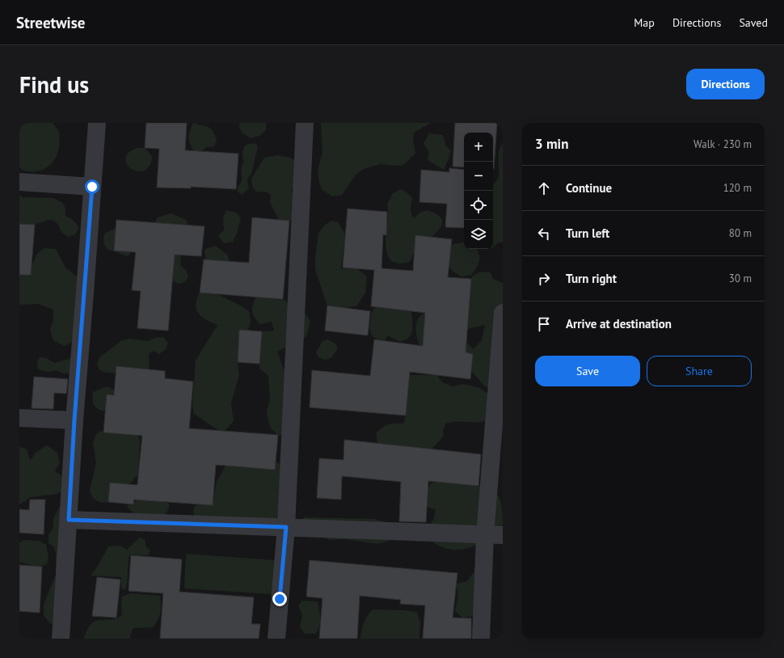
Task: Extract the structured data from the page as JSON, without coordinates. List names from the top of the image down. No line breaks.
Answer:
{"page":{"header":"Streetwise","nav":["Map","Directions","Saved"],"buttons":["Directions",["Save","Share"]],"title":"Find us","heading":["3 min","Walk · 230 m"],"map_buttons":["+","−"],"list":[["Continue","120 m"],["Turn left","80 m"],["Turn right","30 m"],"Arrive at destination"]}}
